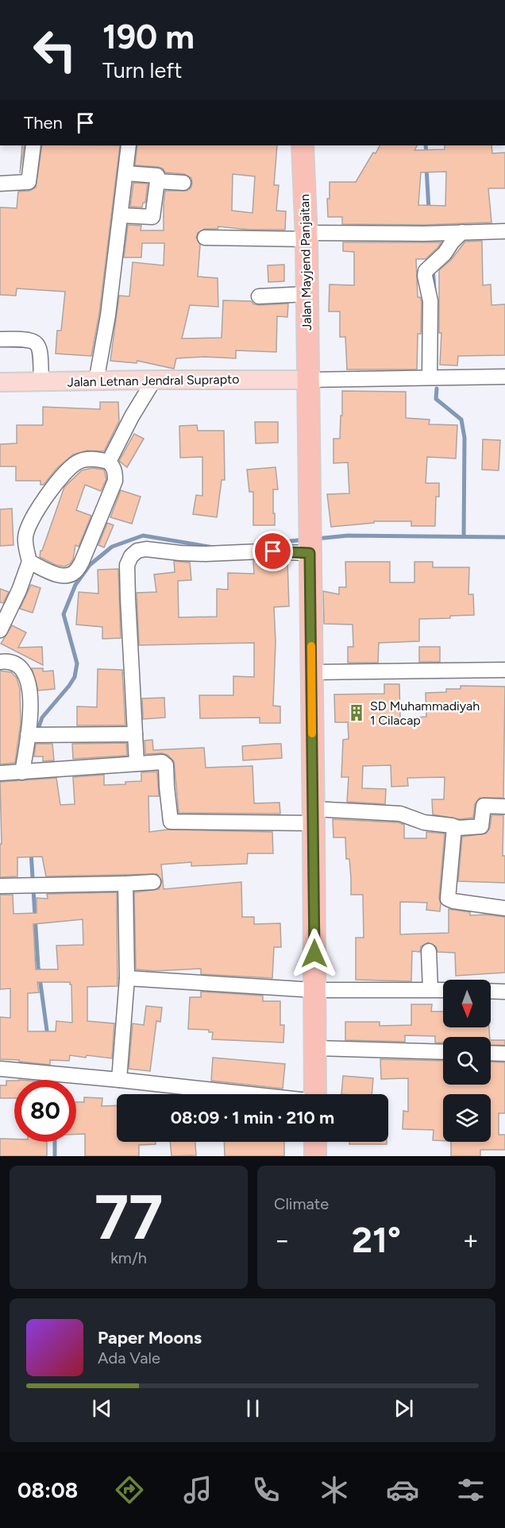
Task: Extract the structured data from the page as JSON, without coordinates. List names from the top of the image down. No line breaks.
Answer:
{"streets":{"highway":["Jalan Mayjend Panjaitan"],"main road":["Jalan Letnan Jendral Suprapto"]},"crossings":[["Jalan Mayjend Panjaitan","Jalan Letnan Jendral Suprapto"]],"places":{"building":["SD Muhammadiyah 1 Cilacap"]},"north":"bottom","page":{"turn":["190 m","Turn left"],"then":"Then","limit":"80","trip":"08:09 · 1 min · 210 m","tile":[["77","km/h"],"Climate"],"heat":["−","21°","+"],"song":["Paper Moons","Ada Vale"],"tabs":"08:08"}}
